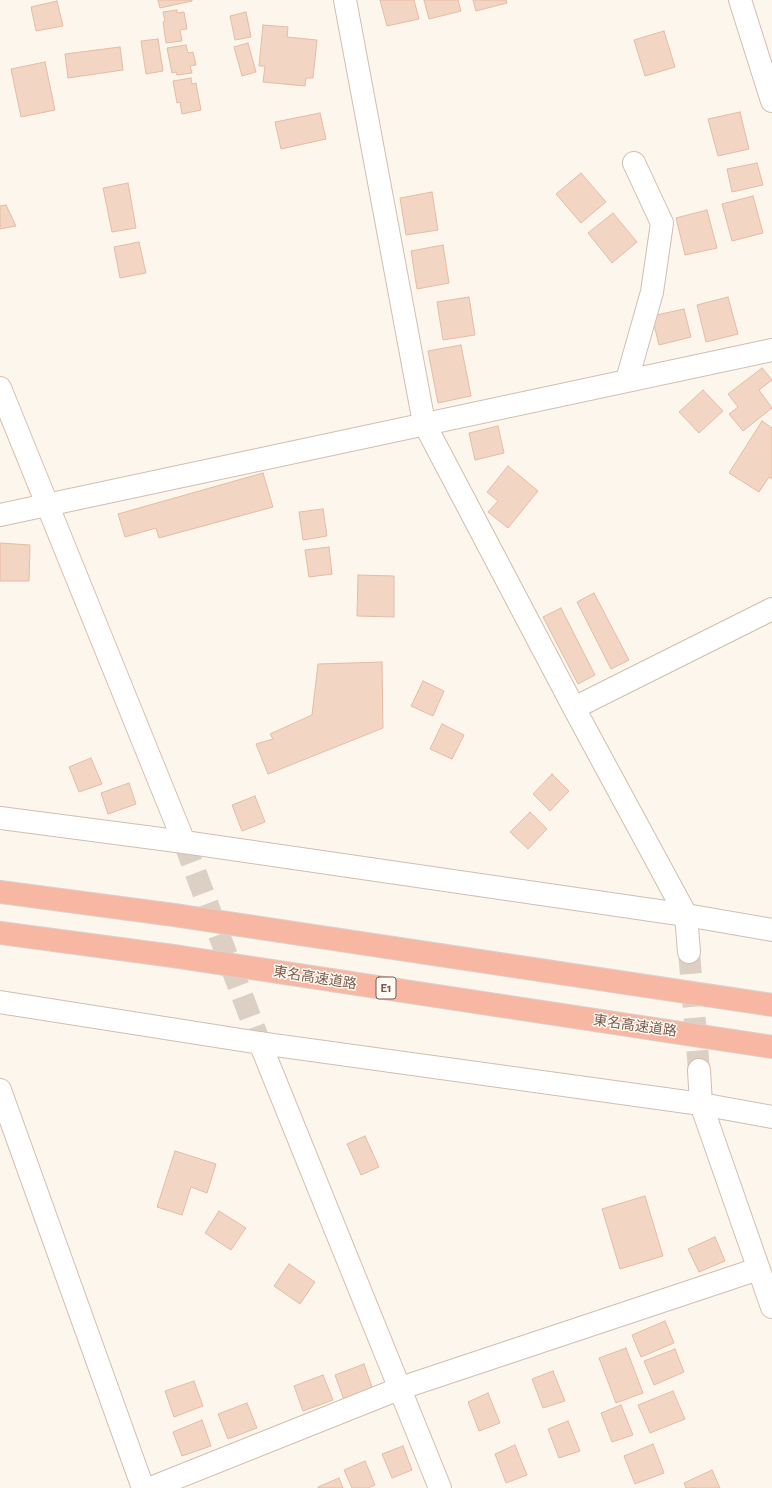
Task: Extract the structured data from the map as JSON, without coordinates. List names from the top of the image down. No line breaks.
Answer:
{"streets":{"highway":["東名高速道路","E1"]}}
